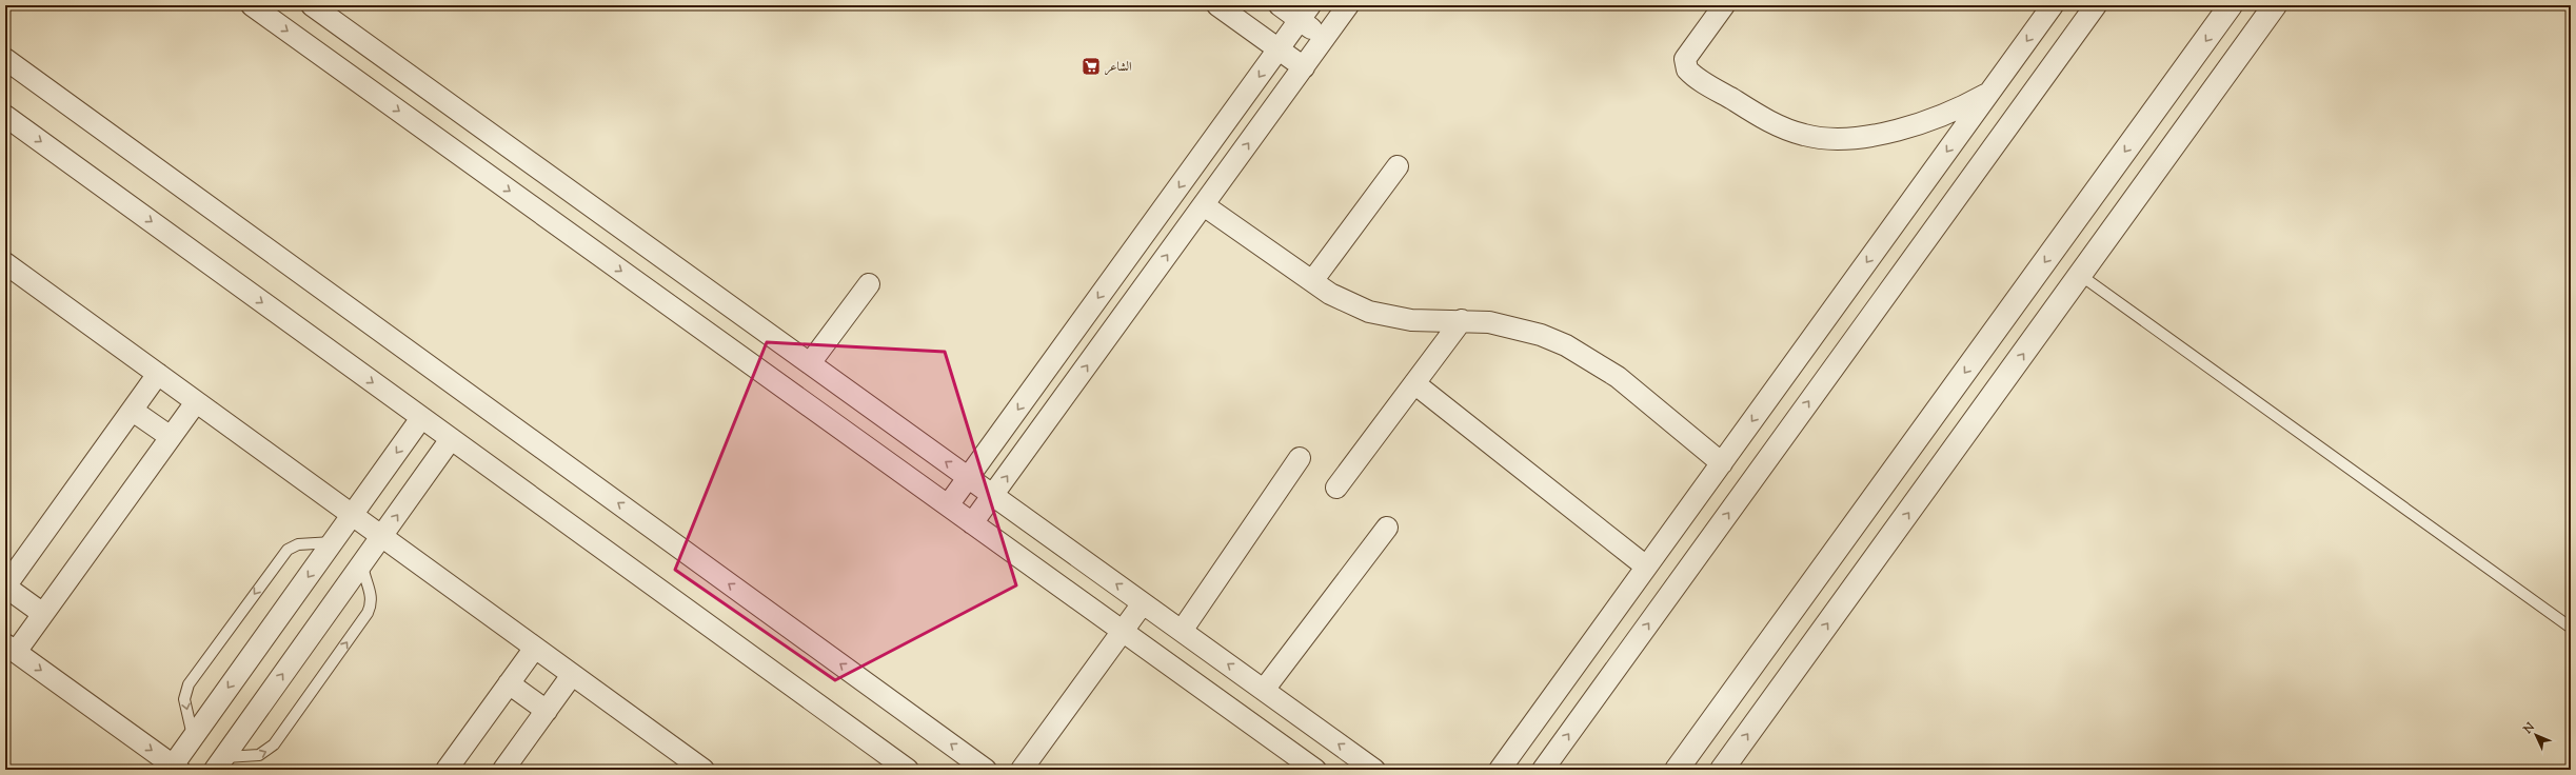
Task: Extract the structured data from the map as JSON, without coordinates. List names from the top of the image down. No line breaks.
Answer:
{"places":{"supermarket":["الشاعر"]},"north":"top left"}
